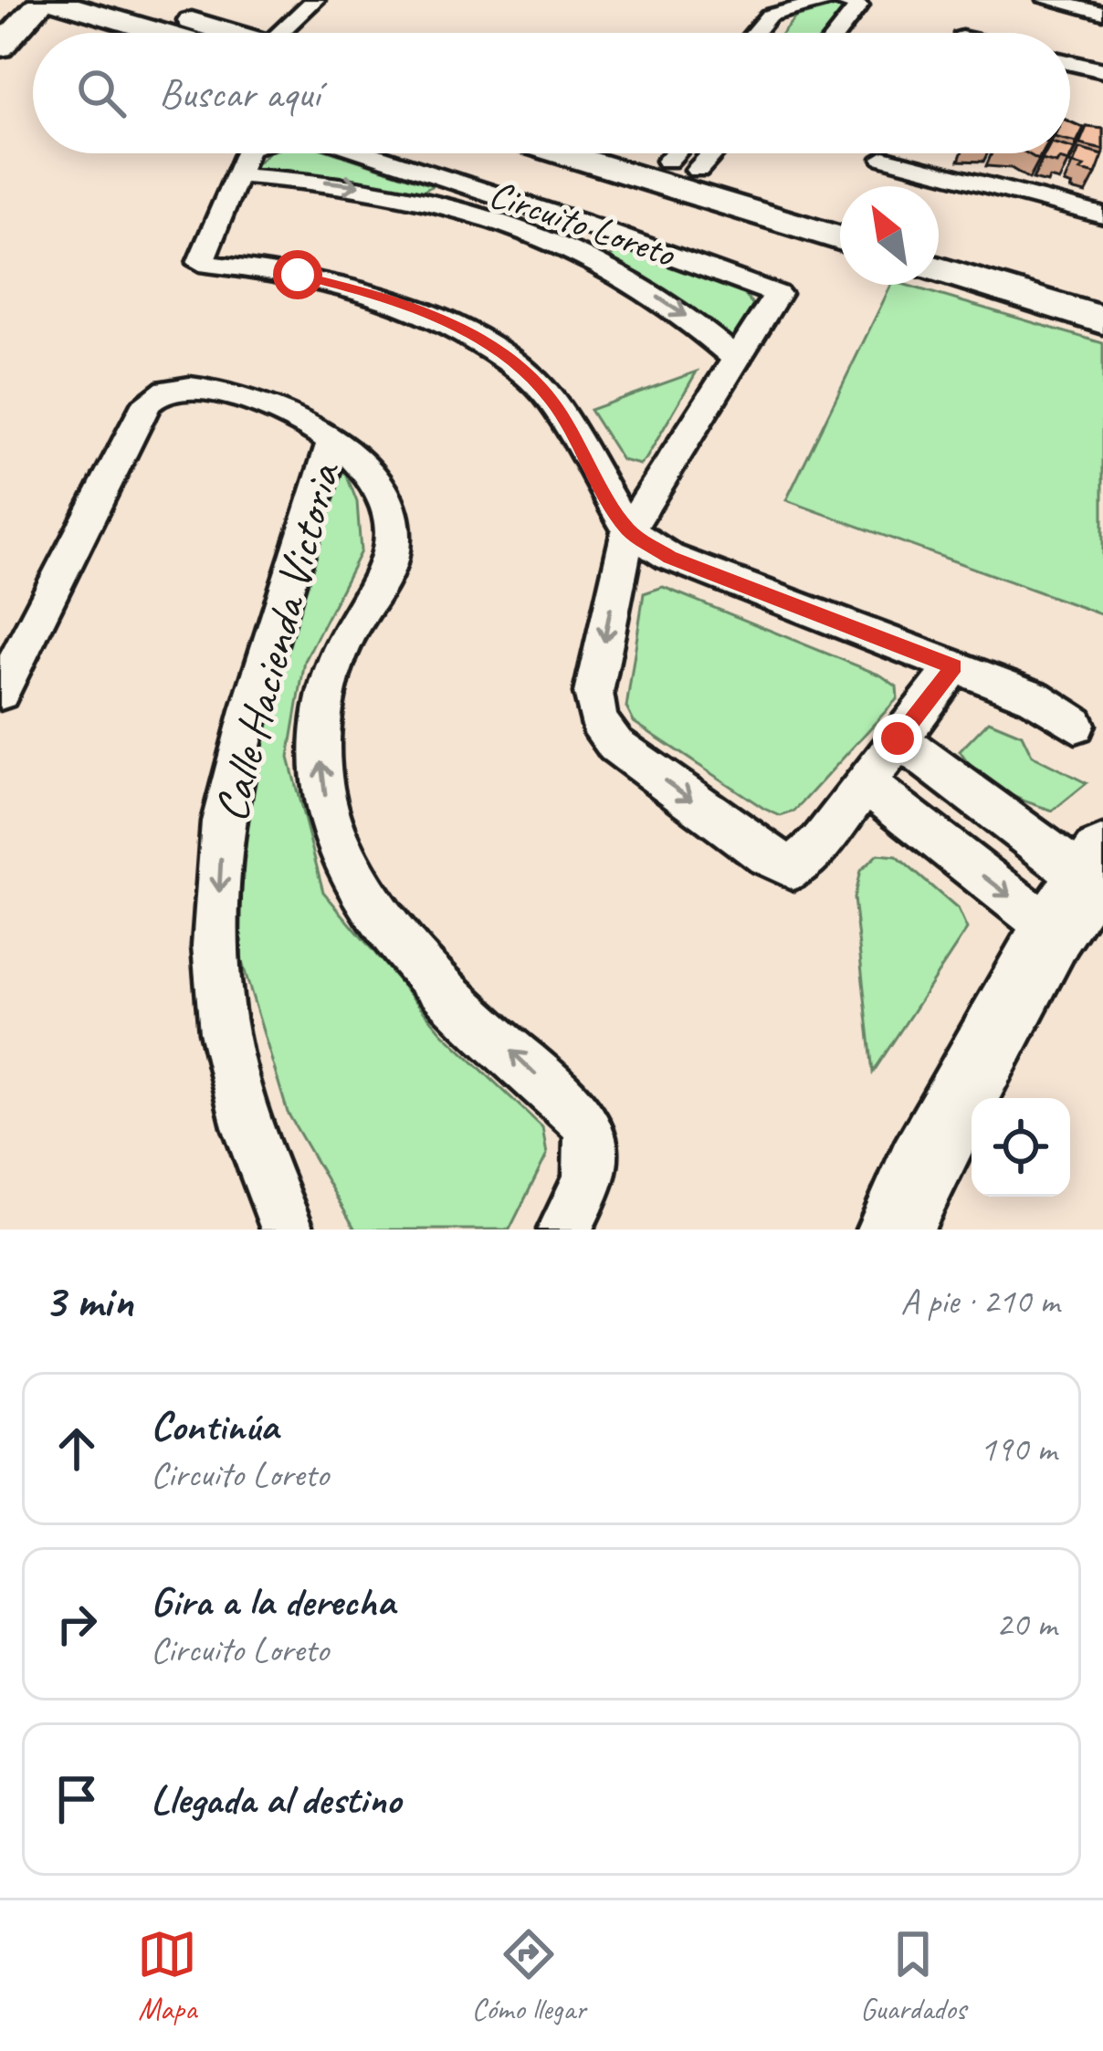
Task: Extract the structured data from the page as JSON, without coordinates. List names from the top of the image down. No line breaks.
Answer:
{"streets":{"street":["Circuito Loreto","Calle Hacienda Victoria"]},"north":"top left","page":{"search":"Buscar aquí","heading":["3 min","A pie · 210 m"],"list":[["Continúa","Circuito Loreto","190 m"],["Gira a la derecha","Circuito Loreto","20 m"],"Llegada al destino"],"nav":["Mapa","Cómo llegar","Guardados"]}}
